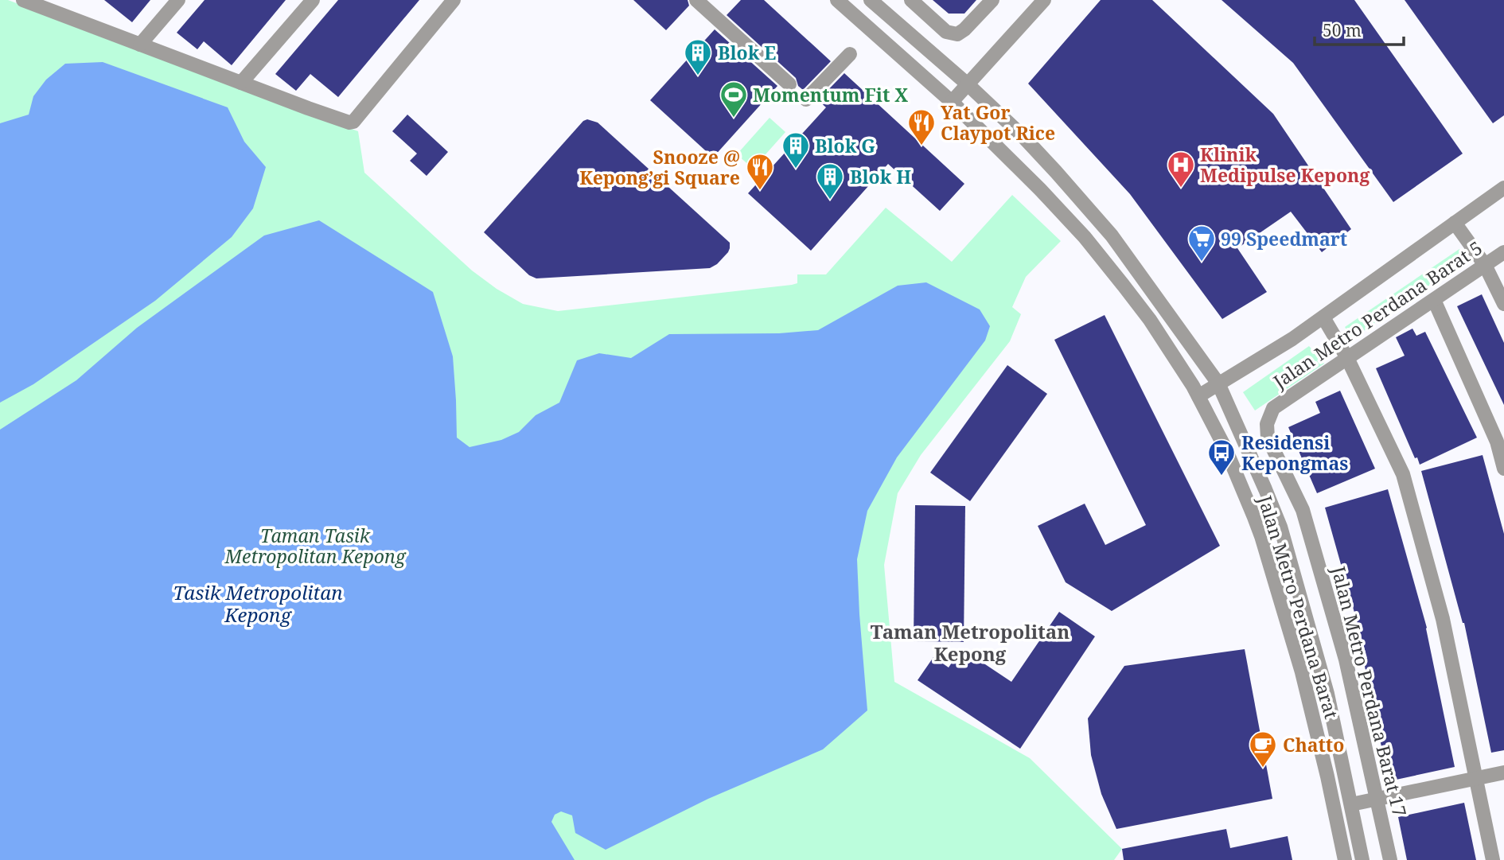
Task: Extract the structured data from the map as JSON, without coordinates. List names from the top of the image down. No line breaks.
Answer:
{"streets":{"street":["Jalan Metro Perdana Barat 5","Jalan Metro Perdana Barat","Jalan Metro Perdana Barat 17"]},"crossings":[["Jalan Metro Perdana Barat 5","Jalan Metro Perdana Barat 17"]],"districts":["Taman Metropolitan Kepong"],"water":["Tasik Metropolitan Kepong"],"parks":["Taman Tasik Metropolitan Kepong"],"places":{"building":["Blok E","Blok G","Blok H"],"sports":["Momentum Fit X"],"restaurant":["Yat Gor Claypot Rice","Snooze @ Kepong’gi Square"],"hospital":["Klinik Medipulse Kepong"],"supermarket":["99 Speedmart"],"bus stop":["Residensi Kepongmas"],"cafe":["Chatto"]},"scale_bar":"50 m"}
